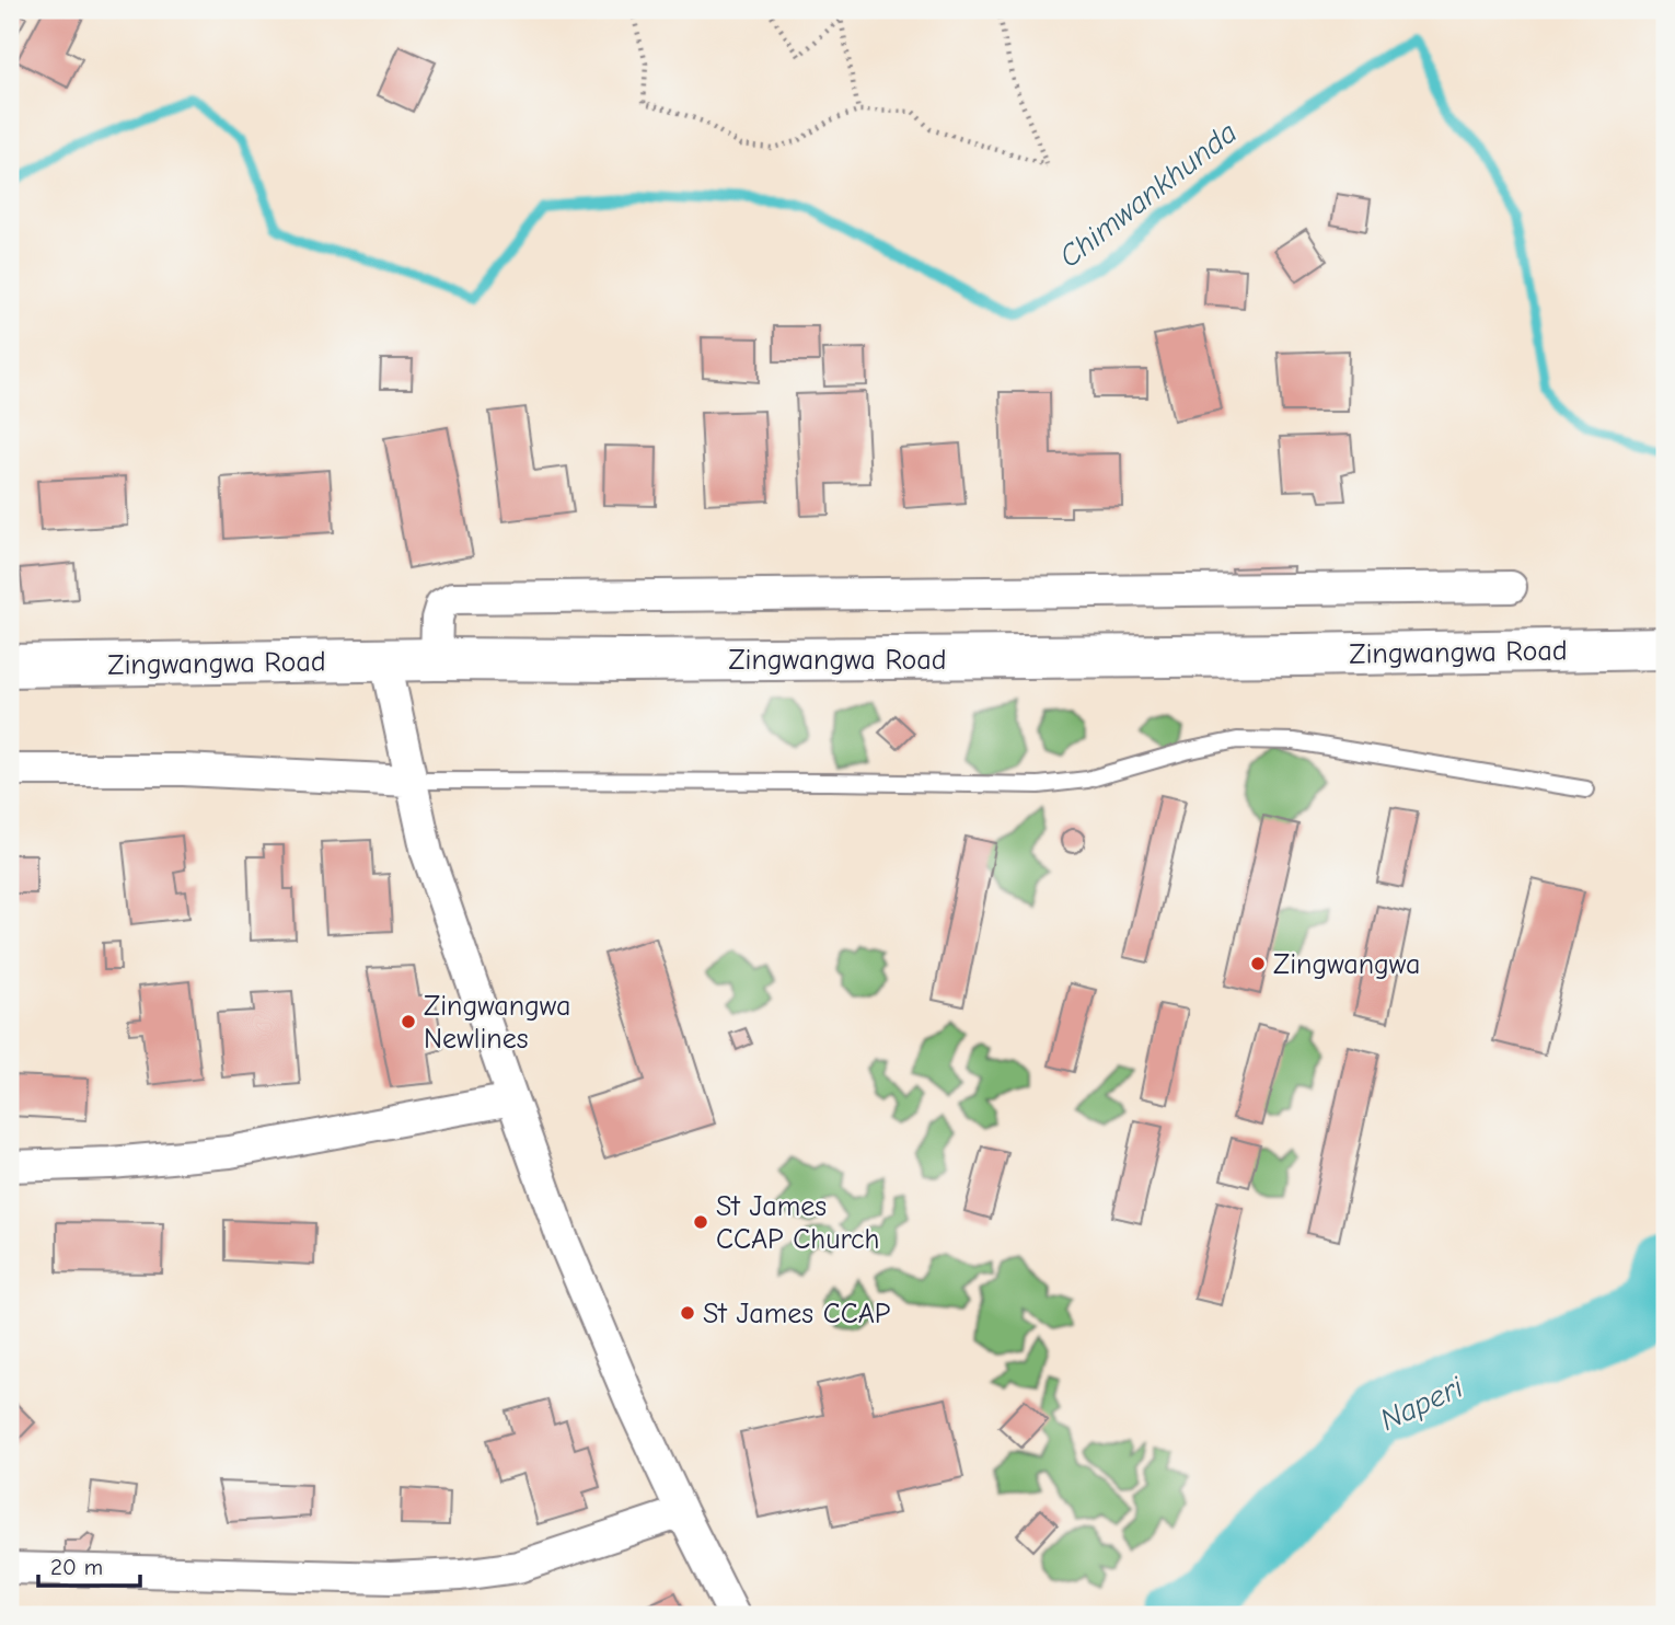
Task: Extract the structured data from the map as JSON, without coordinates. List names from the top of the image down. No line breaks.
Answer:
{"streets":{"street":["Zingwangwa Road"]},"water":["Chimwankhunda","Naperi"],"places":["Zingwangwa","Zingwangwa Newlines","St James CCAP Church","St James CCAP"],"scale_bar":"20 m"}
